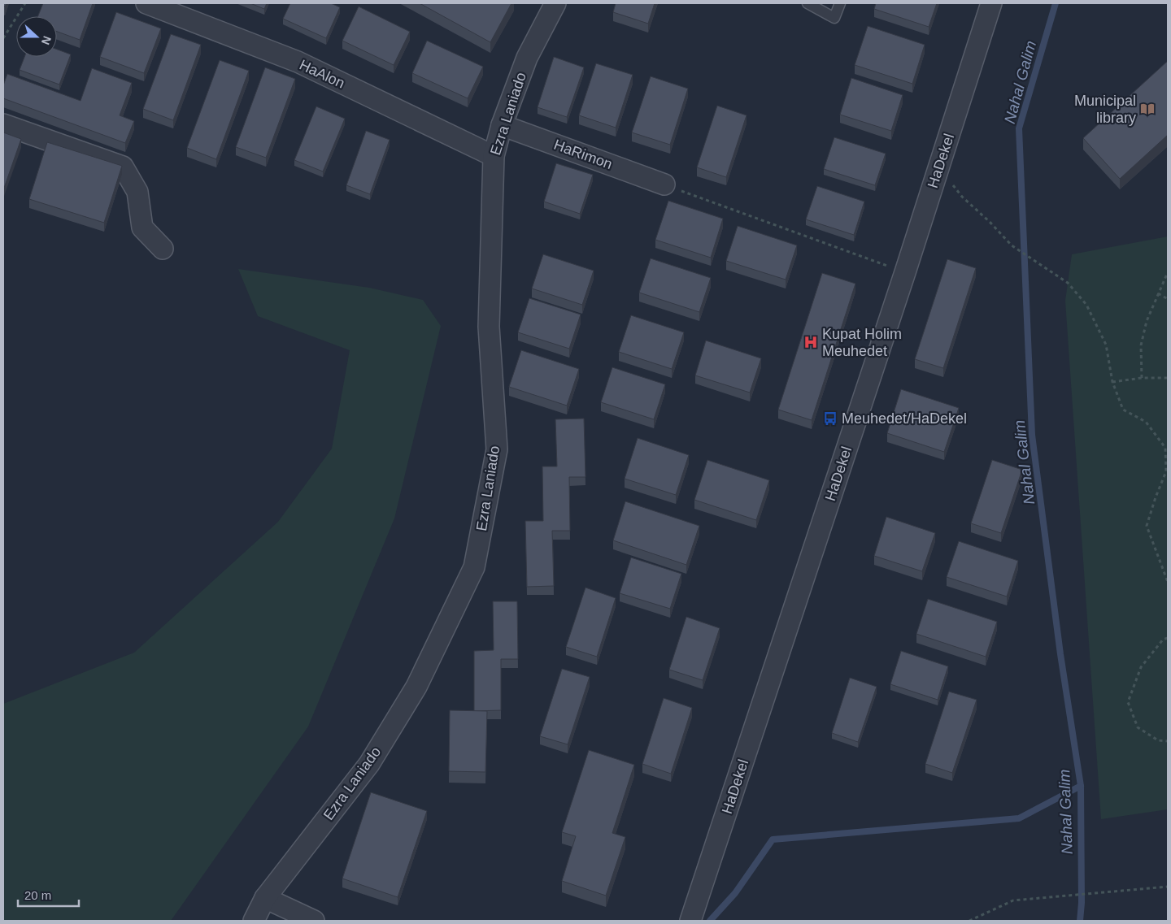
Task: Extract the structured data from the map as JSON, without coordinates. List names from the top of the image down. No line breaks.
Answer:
{"streets":{"street":["HaAlon","Ezra Laniado","HaRimon","HaDekel"]},"crossings":[["HaAlon","Ezra Laniado"],["Ezra Laniado","HaRimon"]],"water":["Nahal Galim"],"places":{"library":["Municipal library"],"hospital":["Kupat Holim Meuhedet"],"bus stop":["Meuhedet/HaDekel"]},"scale_bar":"20 m","north":"right"}
